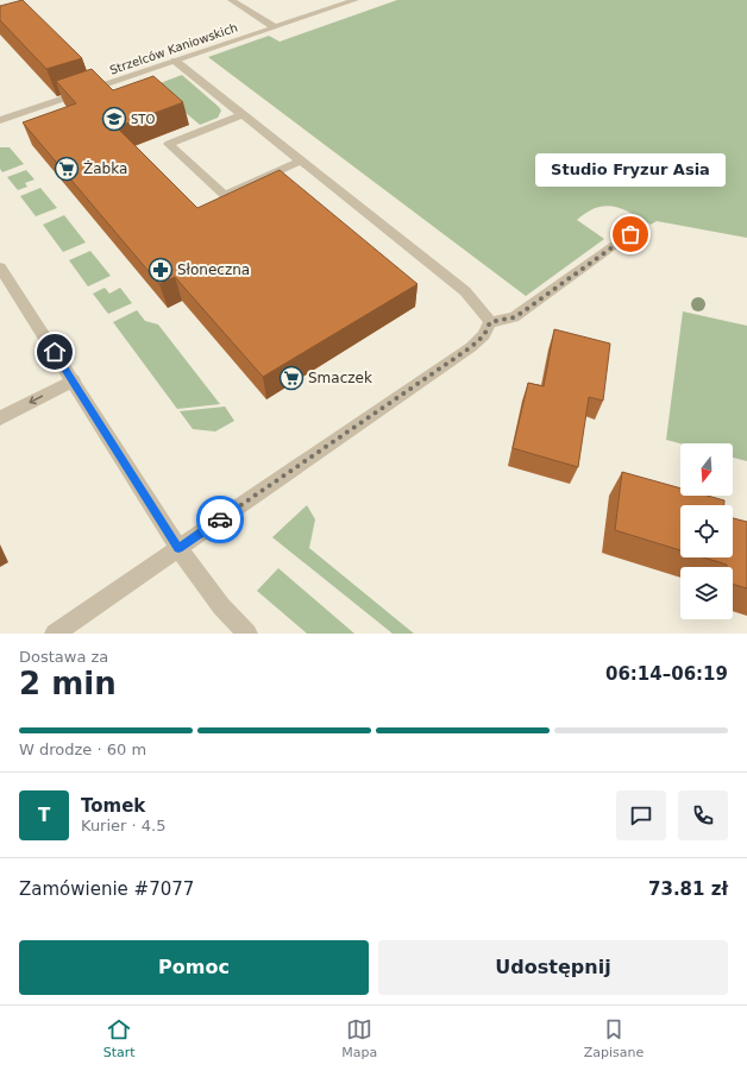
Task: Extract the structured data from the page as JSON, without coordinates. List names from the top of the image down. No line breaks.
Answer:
{"streets":{"street":["Strzelców Kaniowskich"]},"places":{"school or university":["STO"],"supermarket":["Żabka","Smaczek"],"other":["Studio Fryzur Asia"],"pharmacy":["Słoneczna"]},"north":"bottom","page":{"bubble":"Studio Fryzur Asia","heading":["2 min","Dostawa za","06:14–06:19"],"panel":["Tomek","Kurier · 4.5","Zamówienie #7077","73.81 zł"],"bar":"W drodze · 60 m","round":"T","buttons":["Pomoc","Udostępnij"],"tabs":["Start","Mapa","Zapisane"]}}
